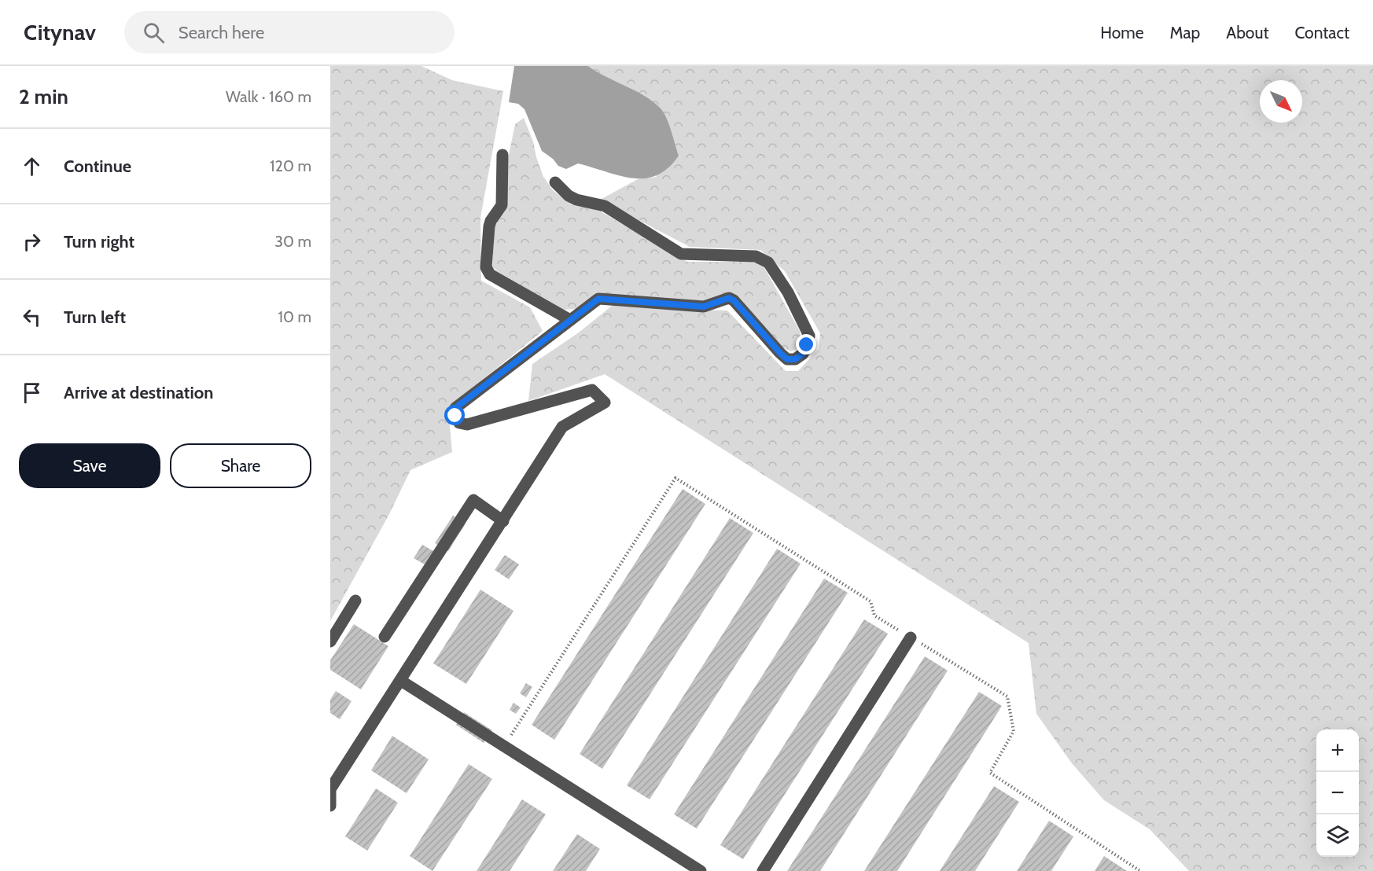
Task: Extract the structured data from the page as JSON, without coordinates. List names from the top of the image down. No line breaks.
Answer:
{"north":"bottom right","page":{"header":"Citynav","search":"Search here","nav":["Home","Map","About","Contact"],"heading":["2 min","Walk · 160 m"],"list":[["Continue","120 m"],["Turn right","30 m"],["Turn left","10 m"],"Arrive at destination"],"buttons":["Save","Share"],"map_buttons":["+","−"]}}
